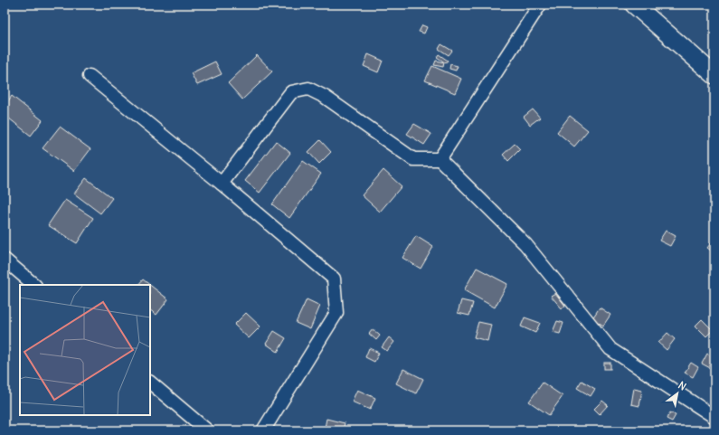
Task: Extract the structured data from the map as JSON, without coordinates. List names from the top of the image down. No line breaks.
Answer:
{"north":"top right"}
